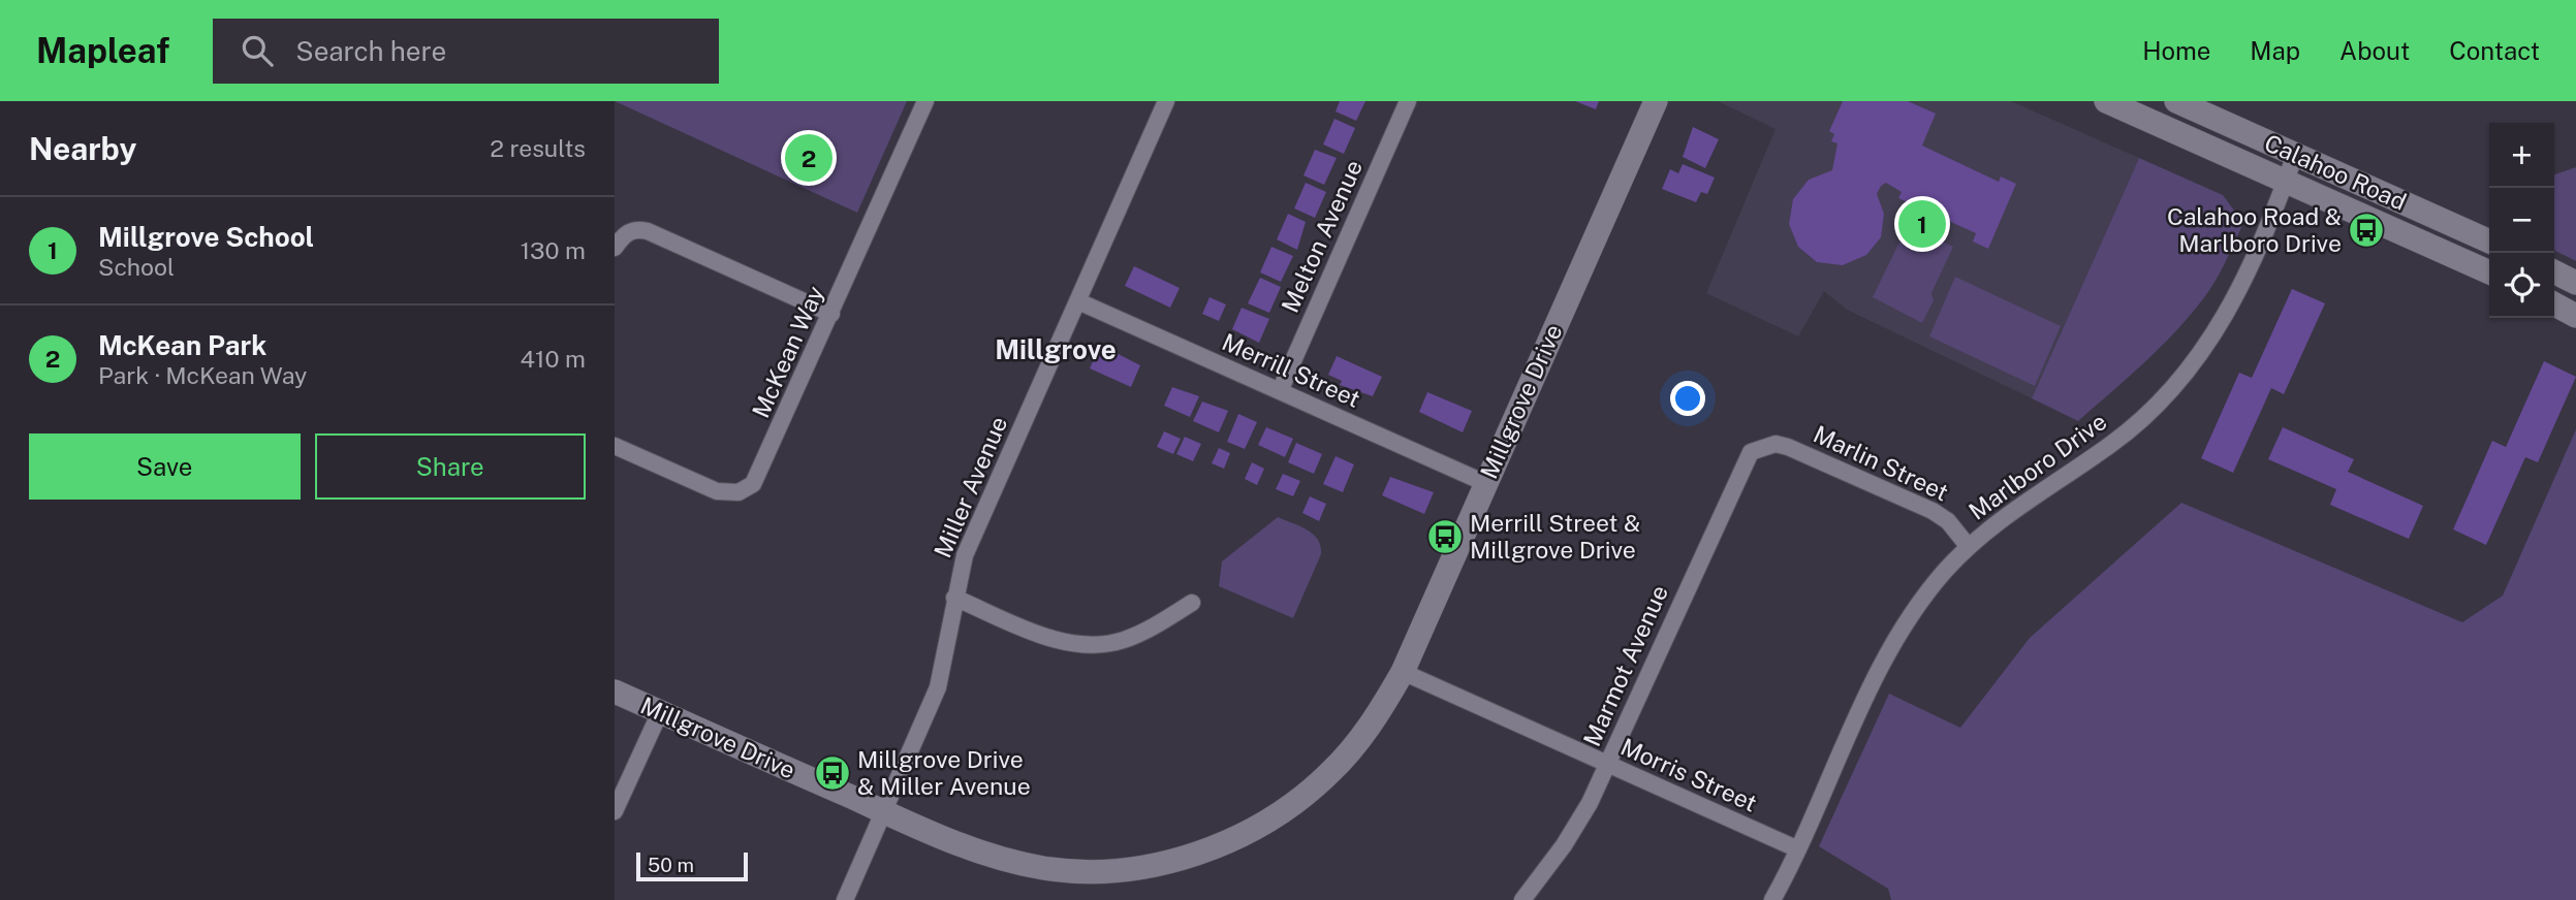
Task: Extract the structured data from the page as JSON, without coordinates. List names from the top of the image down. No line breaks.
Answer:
{"streets":{"street":["Calahoo Road","Melton Avenue","McKean Way","Merrill Street","Millgrove Drive","Marlin Street","Marlboro Drive","Miller Avenue","Marmot Avenue","Morris Street"]},"crossings":[["Calahoo Road","Marlboro Drive"],["Melton Avenue","Merrill Street"],["Merrill Street","Millgrove Drive"],["Merrill Street","Miller Avenue"],["Millgrove Drive","Miller Avenue"],["Millgrove Drive","Morris Street"],["Marlin Street","Marlboro Drive"],["Marlin Street","Marmot Avenue"],["Marlboro Drive","Morris Street"],["Marmot Avenue","Morris Street"]],"districts":["Millgrove"],"places":{"bus stop":["Calahoo Road & Marlboro Drive","Merrill Street & Millgrove Drive","Millgrove Drive & Miller Avenue"]},"scale_bar":"50 m","page":{"header":"Mapleaf","search":"Search here","nav":["Home","Map","About","Contact"],"heading":["Nearby","2 results"],"map_buttons":["+","−"],"pins":["2","1"],"list":[{"mark":"1","name":"Millgrove School","note":"School","value":"130 m"},{"mark":"2","name":"McKean Park","note":"Park · McKean Way","value":"410 m"}],"buttons":["Save","Share"],"scale":"50 m"}}
